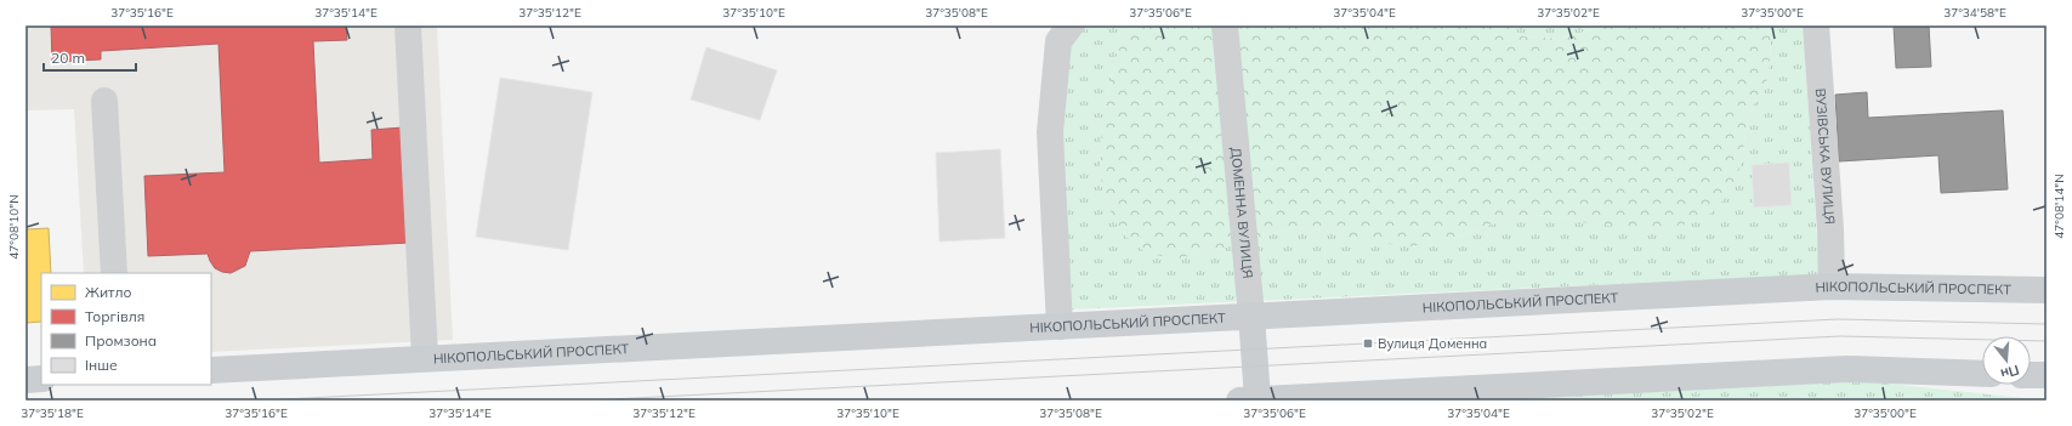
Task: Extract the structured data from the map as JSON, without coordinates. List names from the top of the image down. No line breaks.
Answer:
{"streets":{"main road":["ДОМЕННА ВУЛИЦЯ","НІКОПОЛЬСЬКИЙ ПРОСПЕКТ"],"street":["ВУЗІВСЬКА ВУЛИЦЯ"]},"crossings":[["ВУЗІВСЬКА ВУЛИЦЯ","НІКОПОЛЬСЬКИЙ ПРОСПЕКТ"],["ДОМЕННА ВУЛИЦЯ","НІКОПОЛЬСЬКИЙ ПРОСПЕКТ"]],"places":{"transit":["Вулиця Доменна"]},"legend":["Житло","Торгівля","Промзона","Інше"],"scale_bar":"20 m","north":"bottom","coordinates":["37°35'16\"E","37°35'14\"E","37°35'12\"E","37°35'10\"E","37°35'08\"E","37°35'06\"E","37°35'04\"E","37°35'02\"E","37°35'00\"E","37°34'58\"E","47°08'14\"N","47°08'10\"N","37°35'18\"E"]}
